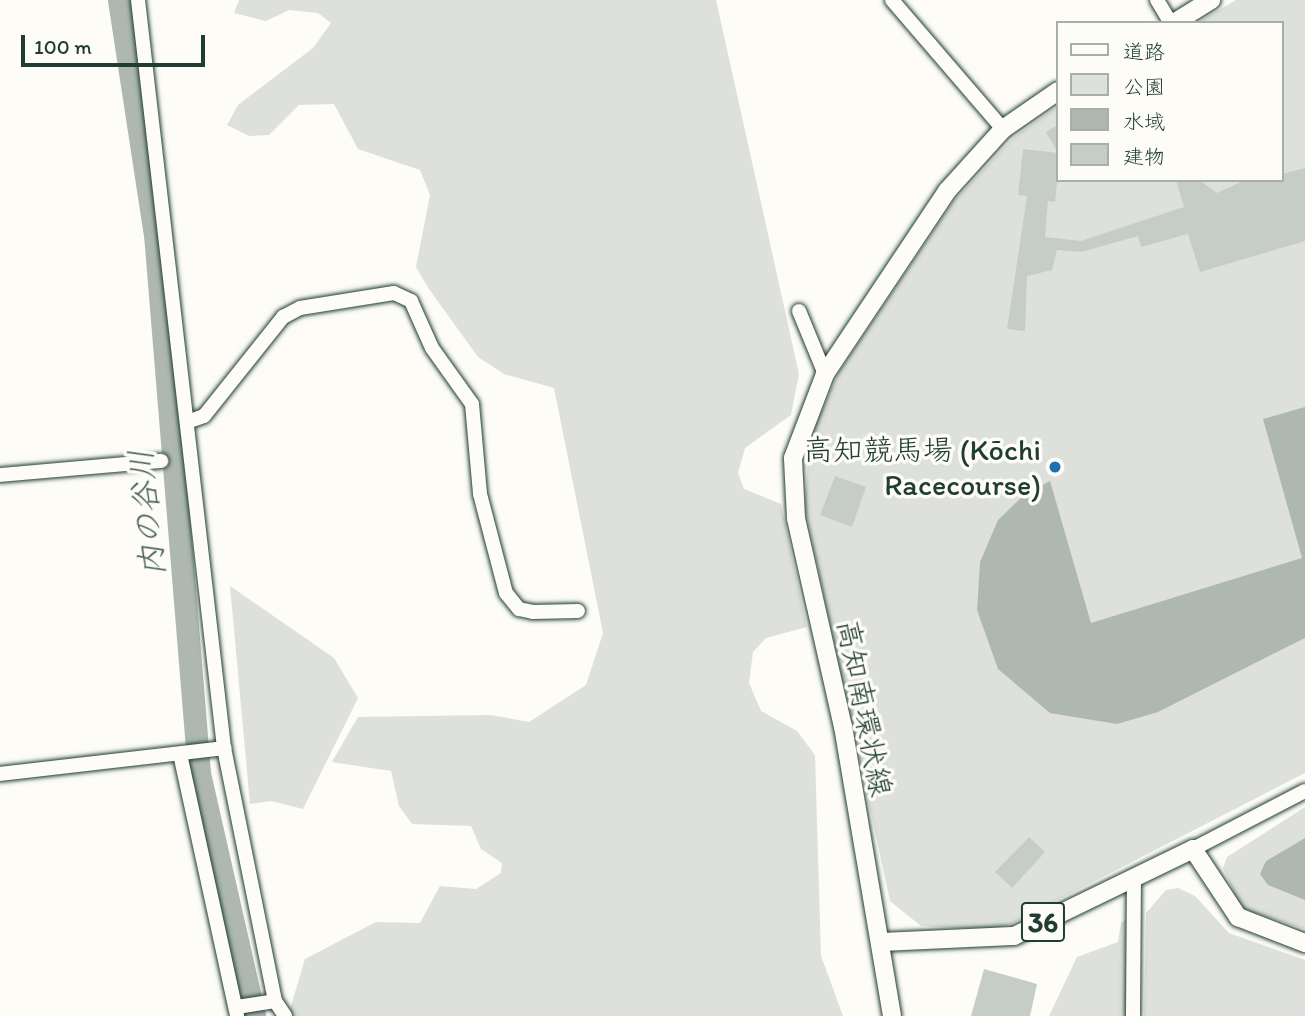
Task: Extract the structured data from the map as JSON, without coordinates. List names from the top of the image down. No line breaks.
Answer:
{"streets":{"main road":["高知南環状線","36"]},"crossings":[["高知南環状線","36"]],"water":["内の谷川"],"places":["高知競馬場 (Kōchi Racecourse)"],"legend":["道路","公園","水域","建物"],"scale_bar":"100 m"}
